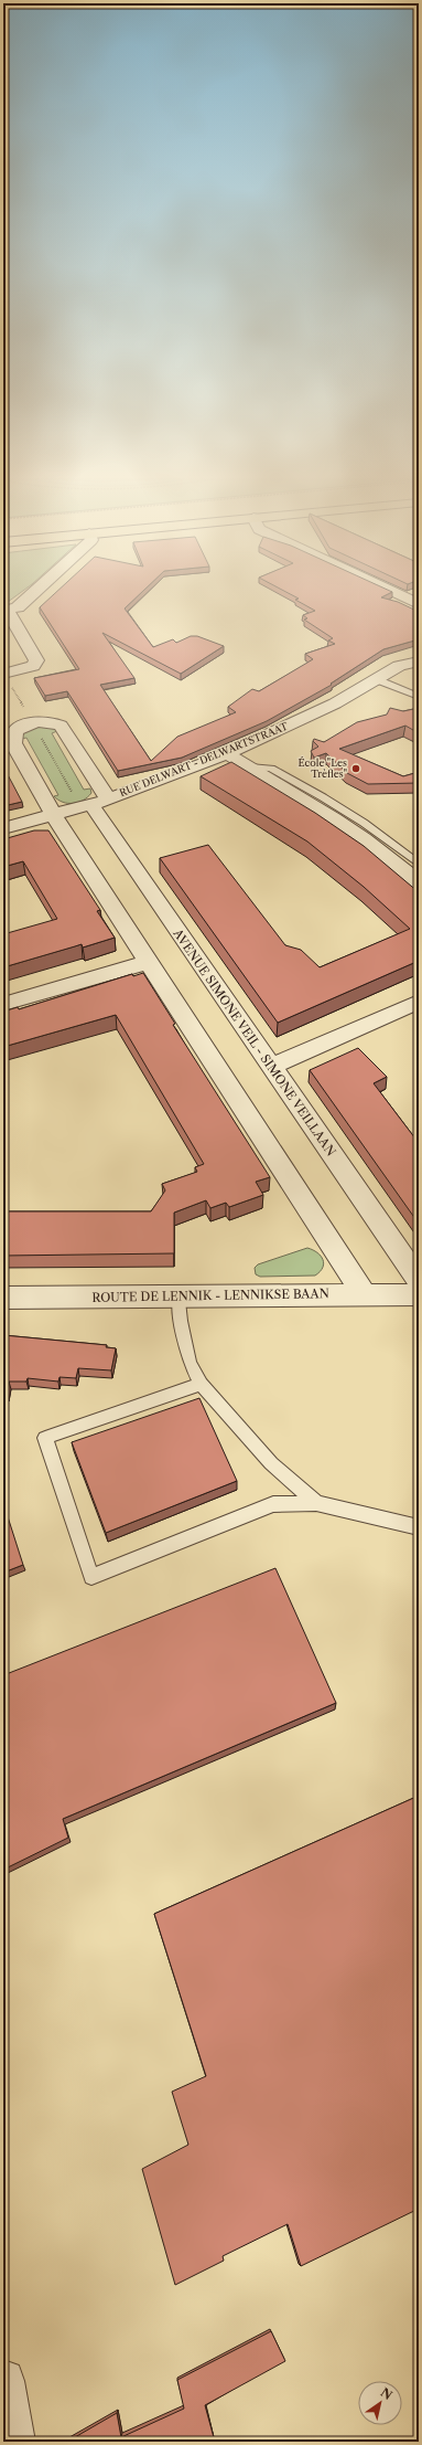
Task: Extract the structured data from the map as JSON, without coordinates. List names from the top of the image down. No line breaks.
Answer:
{"streets":{"street":["RUE DELWART - DELWARTSTRAAT","AVENUE SIMONE VEIL - SIMONE VEILLAAN","ROUTE DE LENNIK - LENNIKSE BAAN"]},"crossings":[["RUE DELWART - DELWARTSTRAAT","AVENUE SIMONE VEIL - SIMONE VEILLAAN"]],"places":["École \"Les Trèfles\""],"north":"top right"}
